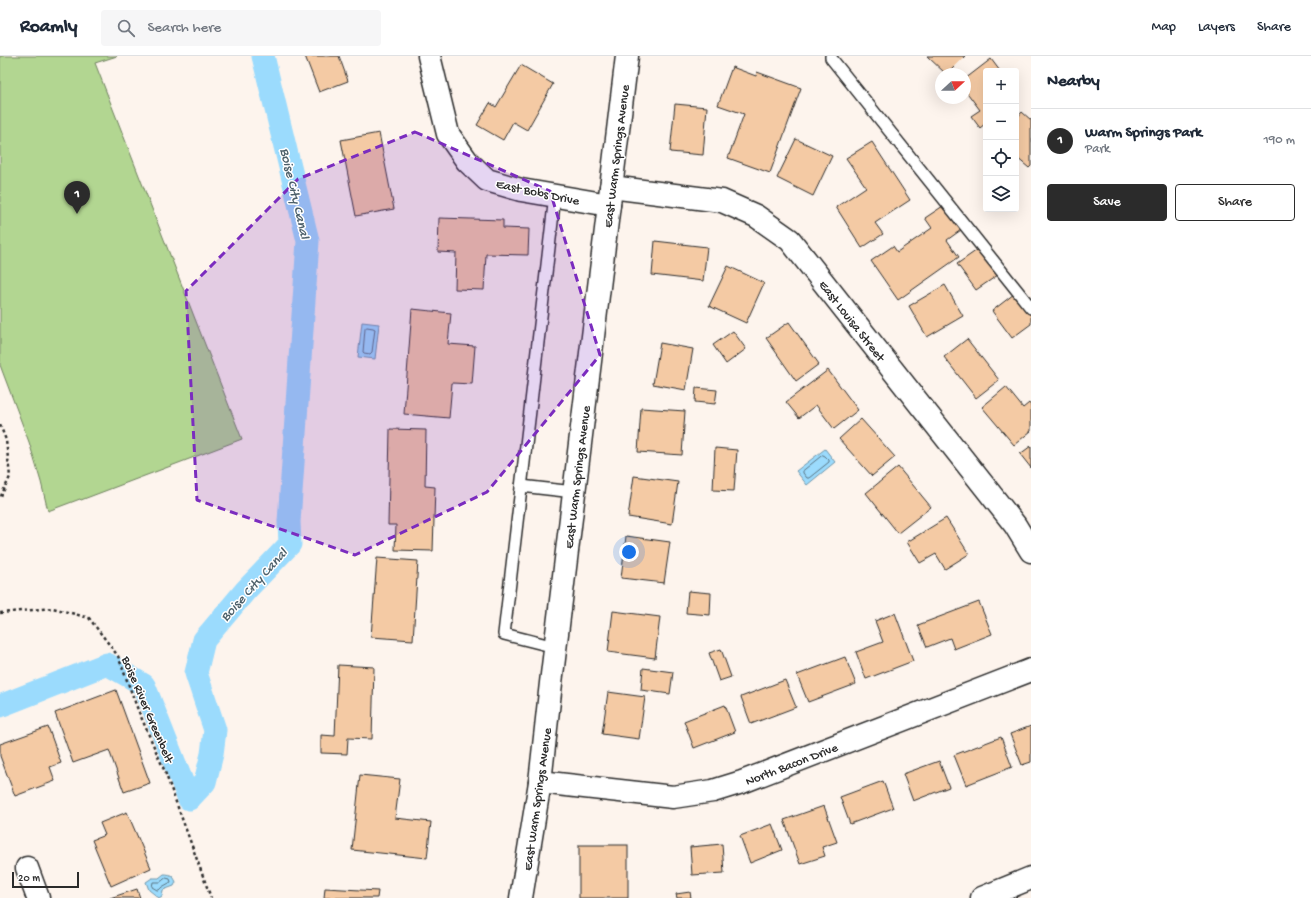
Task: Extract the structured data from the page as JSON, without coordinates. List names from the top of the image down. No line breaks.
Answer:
{"streets":{"street":["East Warm Springs Avenue","East Bobs Drive","East Louisa Street","North Bacon Drive"],"path":["Boise River Greenbelt"]},"crossings":[["East Warm Springs Avenue","East Bobs Drive"],["East Warm Springs Avenue","East Louisa Street"],["East Warm Springs Avenue","North Bacon Drive"],["East Bobs Drive","East Louisa Street"]],"water":["Boise City Canal"],"scale_bar":"20 m","north":"right","page":{"header":"Roamly","search":"Search here","nav":["Map","Layers","Share"],"heading":"Nearby","map_buttons":["+","−"],"list":[{"mark":"1","name":"Warm Springs Park","note":"Park","value":"190 m"}],"buttons":["Save","Share"],"pins":"1","scale":"20 m"}}
